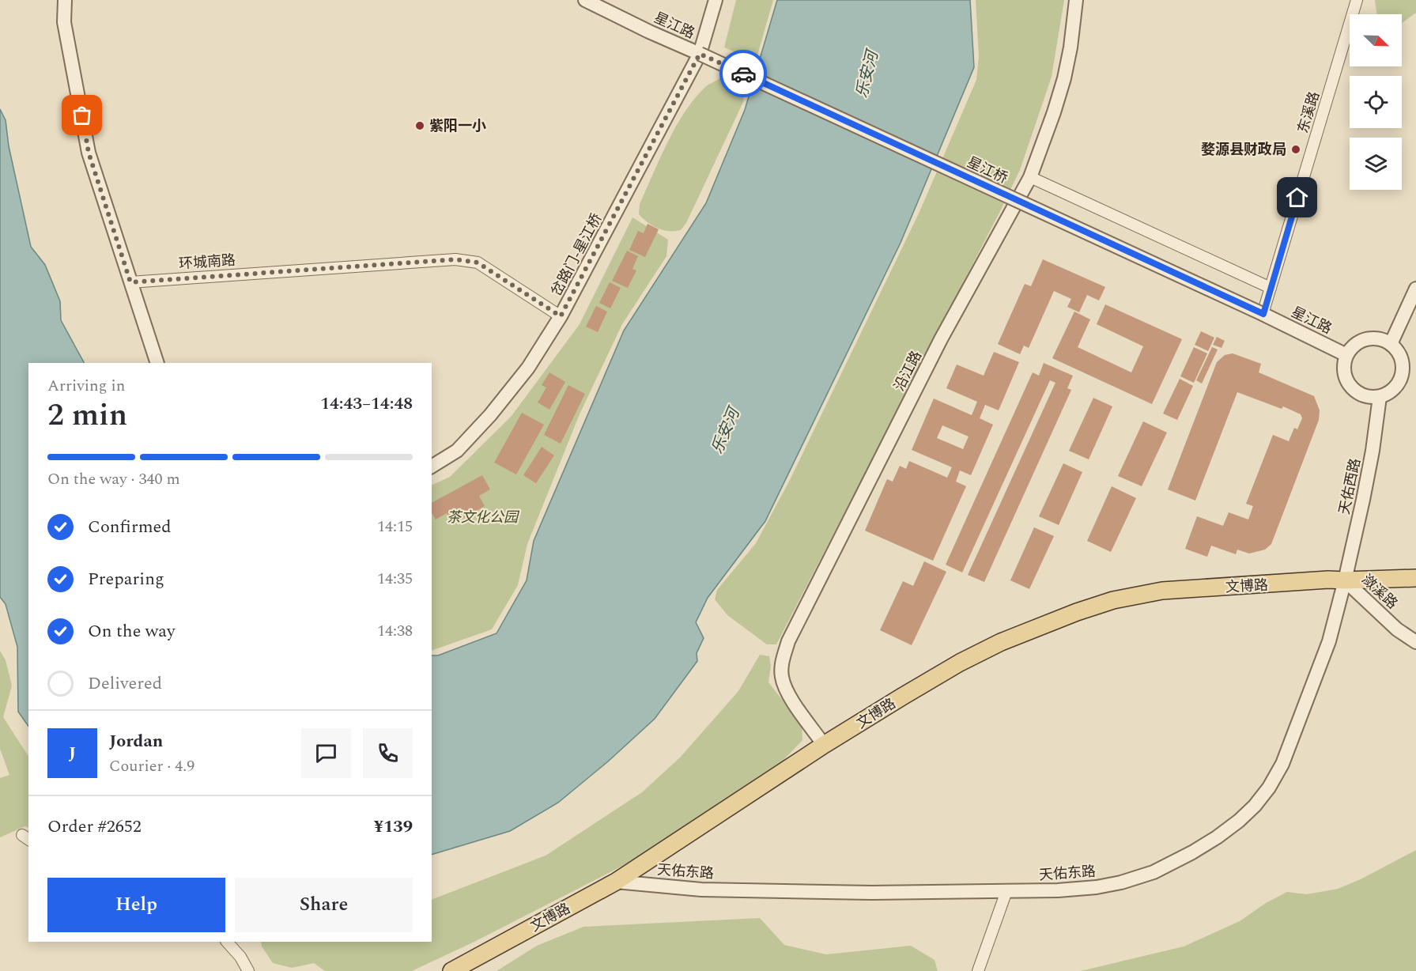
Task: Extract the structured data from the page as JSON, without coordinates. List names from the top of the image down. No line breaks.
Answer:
{"streets":{"main road":["文博路"],"street":["星江路","东溪路","星江桥","岔路门-星江桥","环城南路","沿江路","天佑西路","潋溪路","天佑东路"]},"crossings":[["星江路","东溪路"],["星江路","星江桥"],["星江路","岔路门-星江桥"],["星江路","天佑西路"],["东溪路","星江桥"],["星江桥","岔路门-星江桥"],["岔路门-星江桥","环城南路"],["沿江路","文博路"],["天佑西路","文博路"],["天佑西路","潋溪路"],["天佑西路","天佑东路"],["文博路","潋溪路"],["文博路","天佑东路"],["潋溪路","天佑东路"]],"water":["乐安河"],"parks":["茶文化公园"],"places":["紫阳一小","婺源县财政局"],"north":"bottom right","page":{"heading":["2 min","Arriving in","14:43–14:48"],"panel":["Jordan","Courier · 4.9","Order #2652","¥139"],"bar":"On the way · 340 m","list":[["Confirmed","14:15"],["Preparing","14:35"],["On the way","14:38"],"Delivered"],"round":"J","buttons":["Help","Share"]}}
